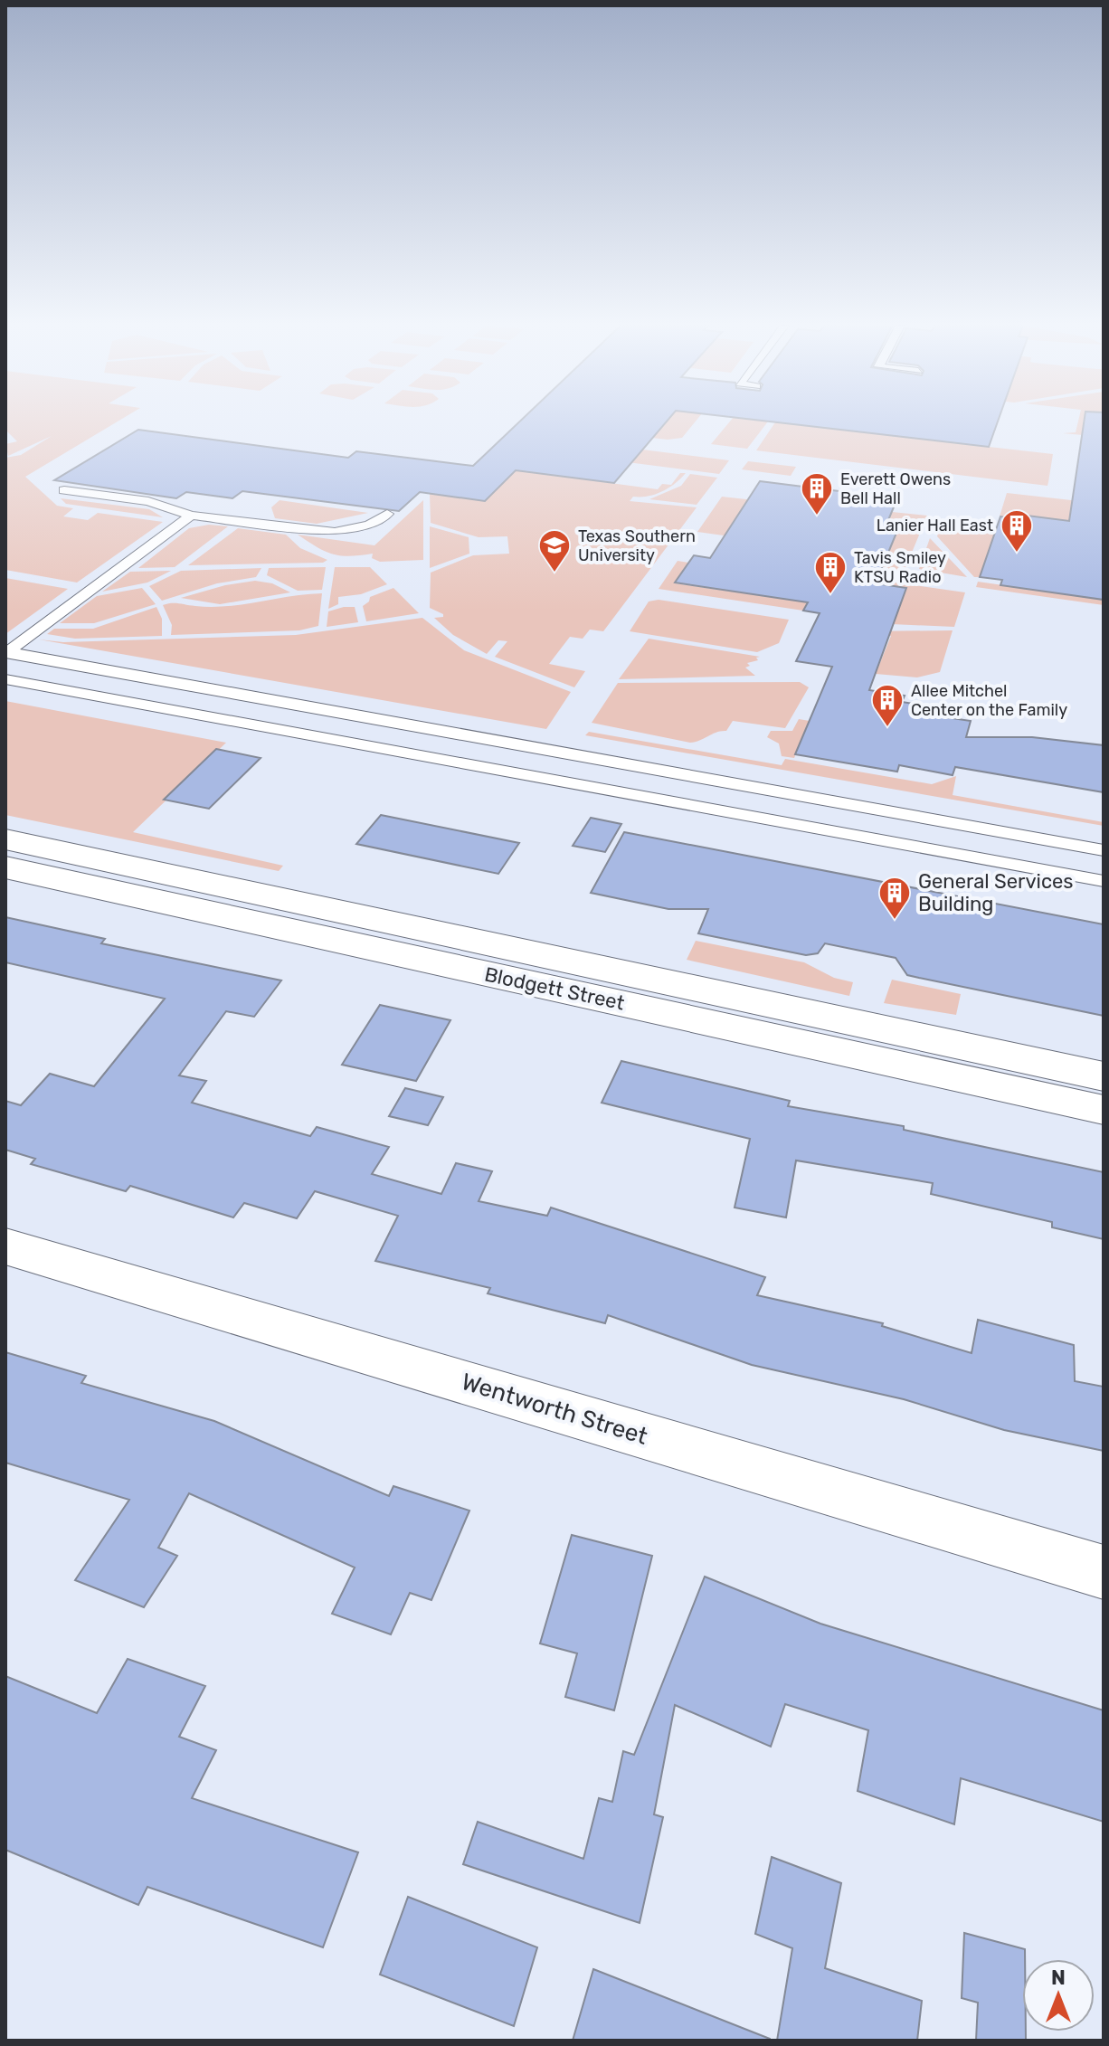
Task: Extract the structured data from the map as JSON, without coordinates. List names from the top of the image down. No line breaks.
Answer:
{"streets":{"main road":["Blodgett Street","Wentworth Street"]},"places":{"building":["Everett Owens Bell Hall","Lanier Hall East","Tavis Smiley KTSU Radio","Allee Mitchel Center on the Family","General Services Building"],"school or university":["Texas Southern University"]},"north":"top"}
